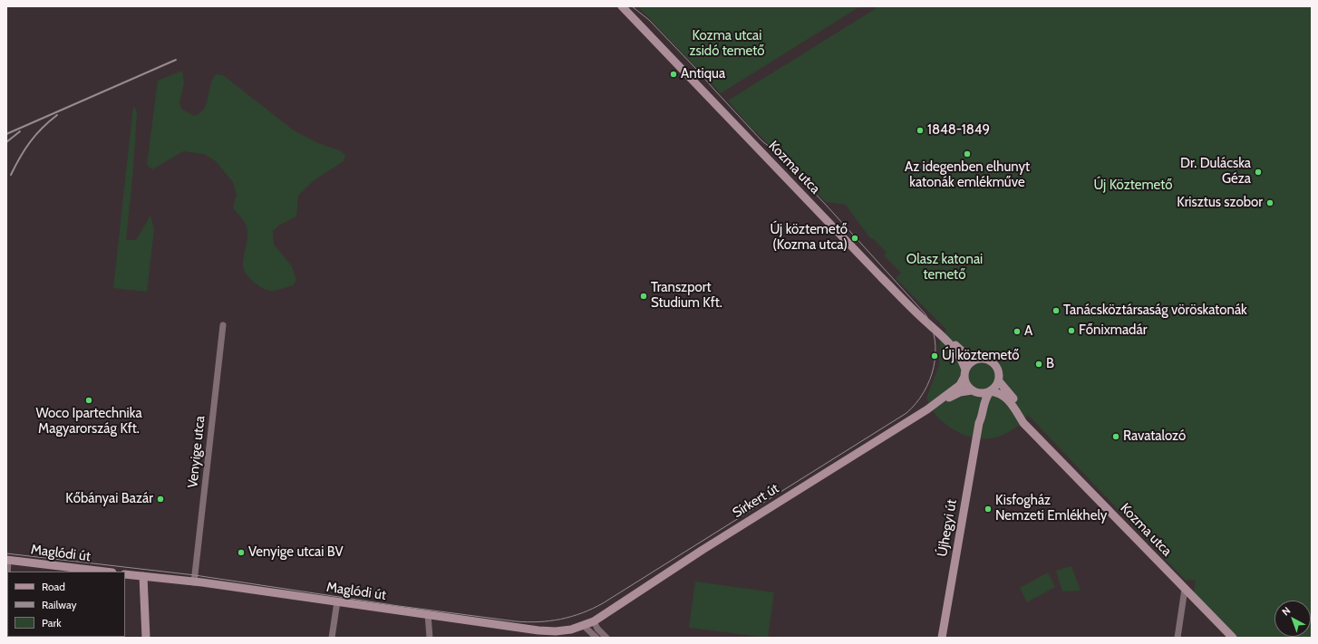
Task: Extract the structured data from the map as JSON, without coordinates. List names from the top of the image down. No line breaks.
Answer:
{"streets":{"street":["Kozma utca","Venyige utca","Sírkert út","Újhegyi út","Maglódi út"]},"crossings":[["Kozma utca","Sírkert út"],["Kozma utca","Újhegyi út"],["Venyige utca","Maglódi út"],["Sírkert út","Újhegyi út"],["Sírkert út","Maglódi út"]],"parks":["Kozma utcai zsidó temető","Új Köztemető","Olasz katonai temető"],"places":["Antiqua","1848-1849","Az idegenben elhunyt katonák emlékműve","Dr. Dulácska Géza","Krisztus szobor","Új köztemető (Kozma utca)","Transzport Studium Kft.","Tanácsköztársaság vöröskatonák","Főnixmadár","A","Új köztemető","B","Woco Ipartechnika Magyarország Kft.","Ravatalozó","Kőbányai Bazár","Kisfogház Nemzeti Emlékhely","Venyige utcai BV"],"legend":["Road","Railway","Park"],"north":"top left"}
